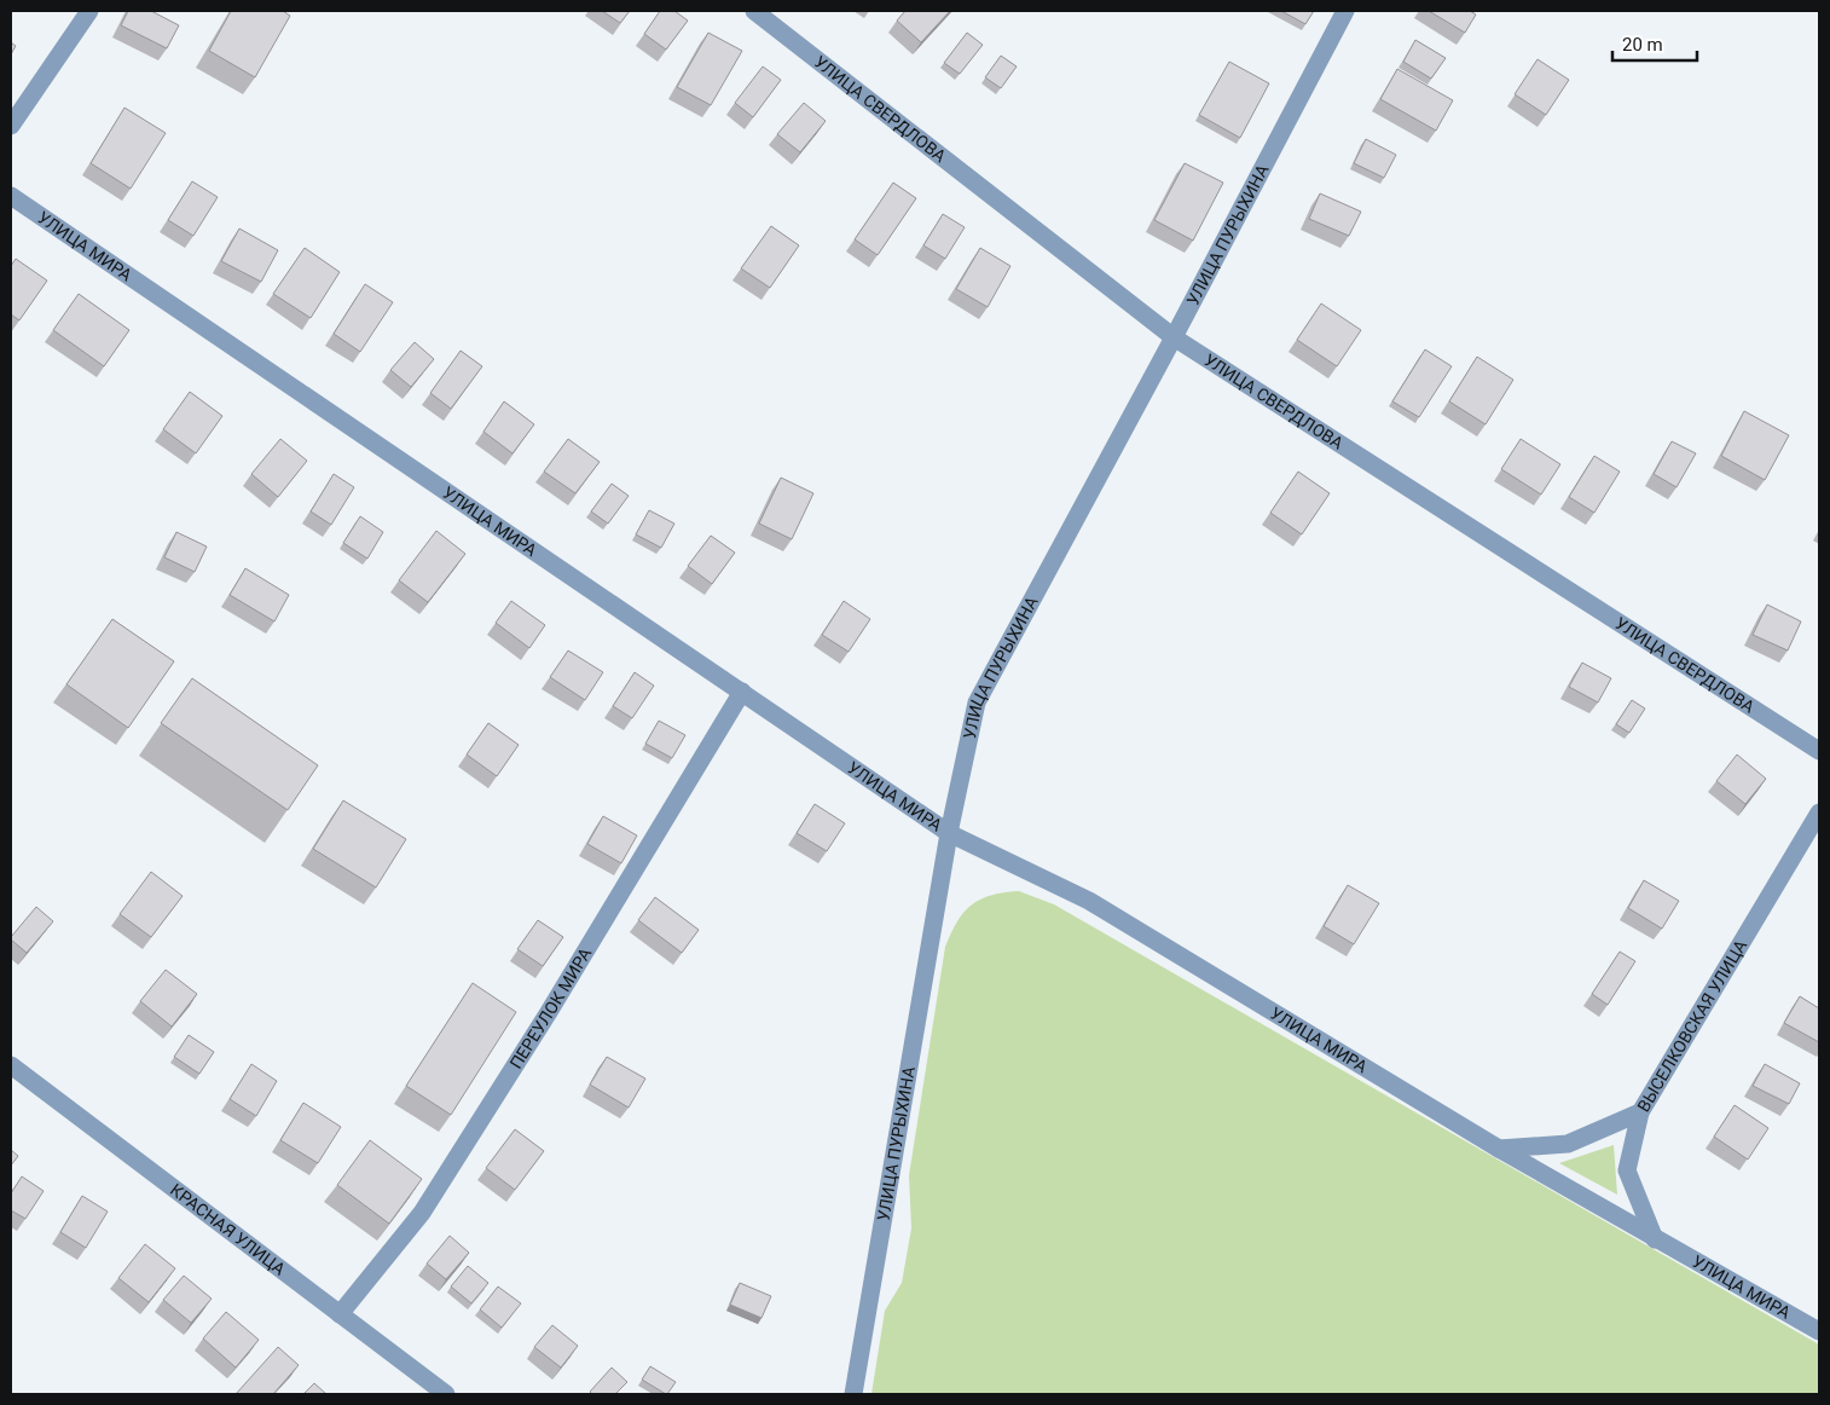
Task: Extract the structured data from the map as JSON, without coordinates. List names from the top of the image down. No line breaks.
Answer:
{"streets":{"street":["УЛИЦА СВЕРДЛОВА","УЛИЦА ПУРЫХИНА","УЛИЦА МИРА","ПЕРЕУЛОК МИРА","ВЫСЕЛКОВСКАЯ УЛИЦА","КРАСНАЯ УЛИЦА"]},"crossings":[["УЛИЦА СВЕРДЛОВА","УЛИЦА ПУРЫХИНА"],["УЛИЦА ПУРЫХИНА","УЛИЦА МИРА"],["УЛИЦА МИРА","ПЕРЕУЛОК МИРА"],["УЛИЦА МИРА","ВЫСЕЛКОВСКАЯ УЛИЦА"],["ПЕРЕУЛОК МИРА","КРАСНАЯ УЛИЦА"]],"scale_bar":"20 m"}
